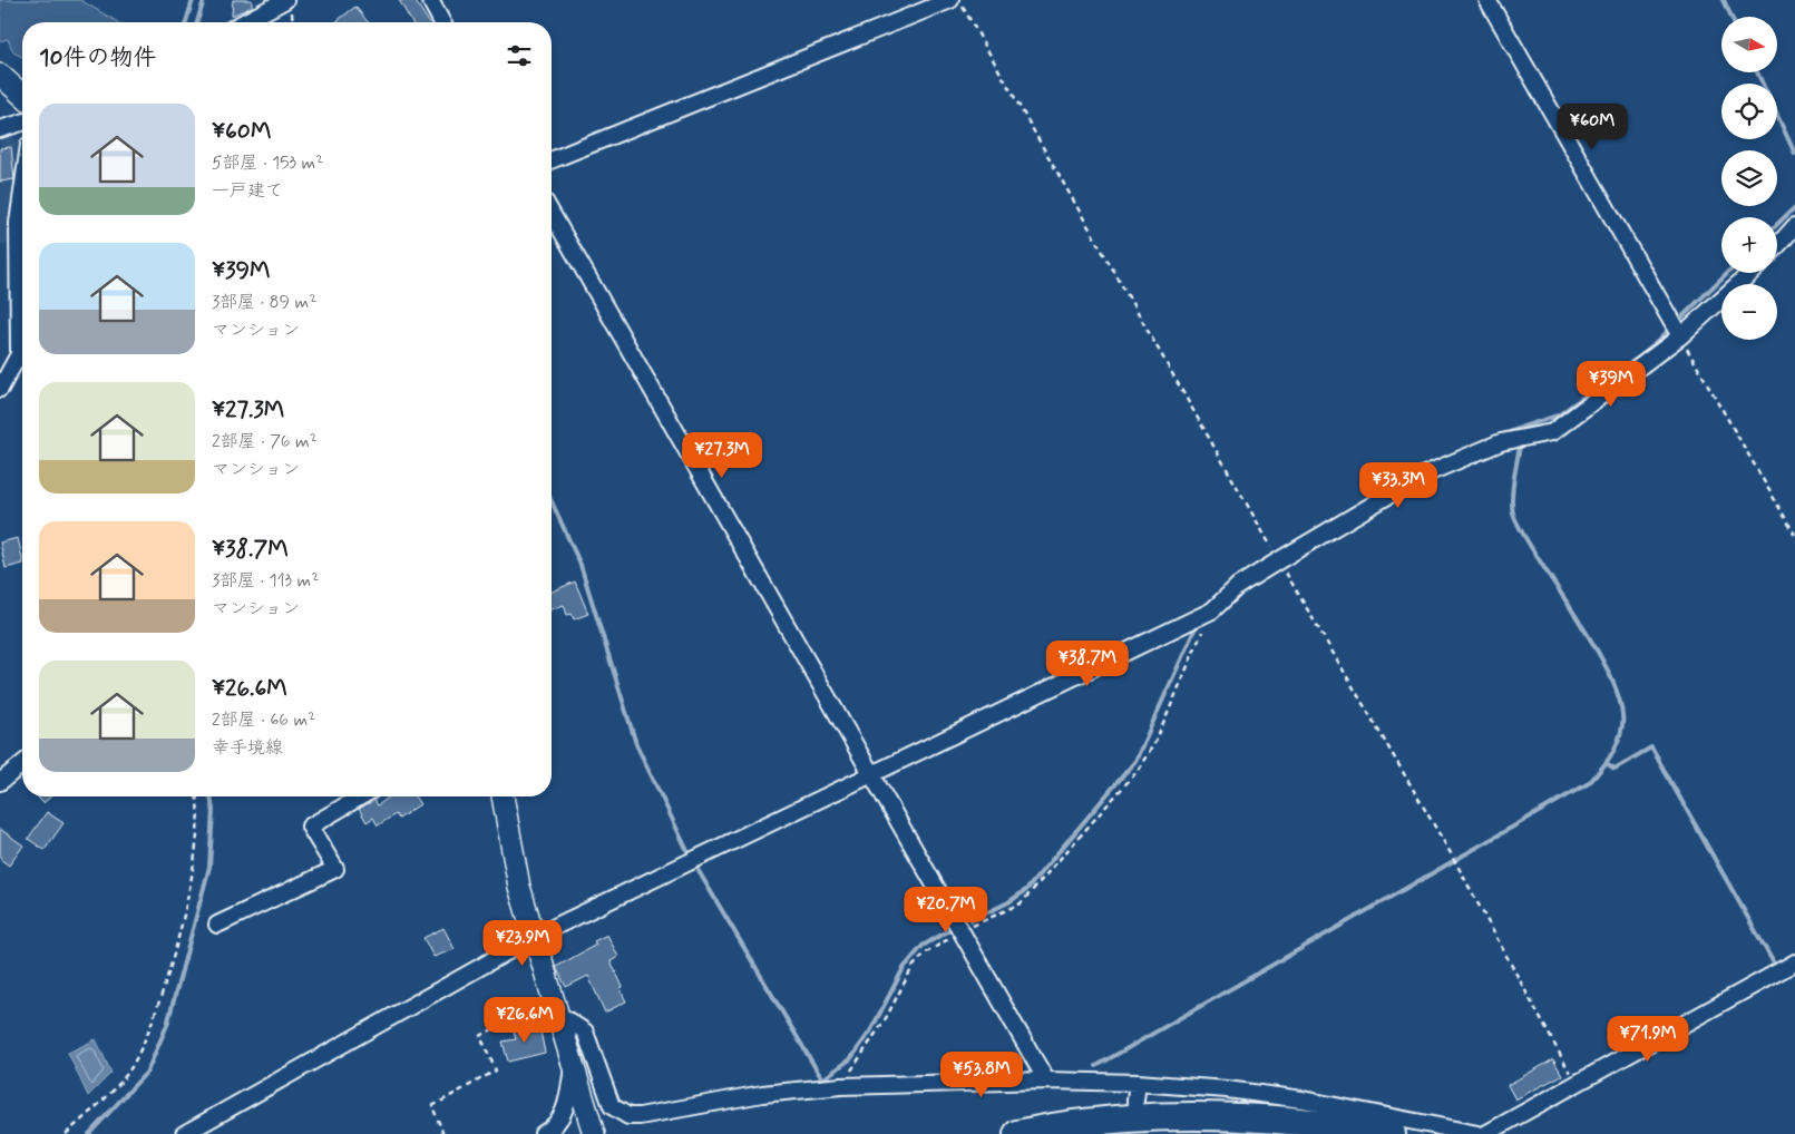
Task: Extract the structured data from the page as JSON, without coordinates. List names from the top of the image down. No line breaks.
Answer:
{"north":"right","page":{"map_buttons":["+","−"],"heading":"10件の物件","list":[{"name":"¥60M","note":"5部屋 · 153 m² · 一戸建て"},{"name":"¥39M","note":"3部屋 · 89 m² · マンション"},{"name":"¥27.3M","note":"2部屋 · 76 m² · マンション"},{"name":"¥38.7M","note":"3部屋 · 113 m² · マンション"},{"name":"¥26.6M","note":"2部屋 · 66 m² · 幸手境線"}],"price":["¥60M","¥39M","¥27.3M","¥33.3M","¥38.7M","¥20.7M","¥23.9M","¥26.6M","¥71.9M","¥53.8M"]}}
